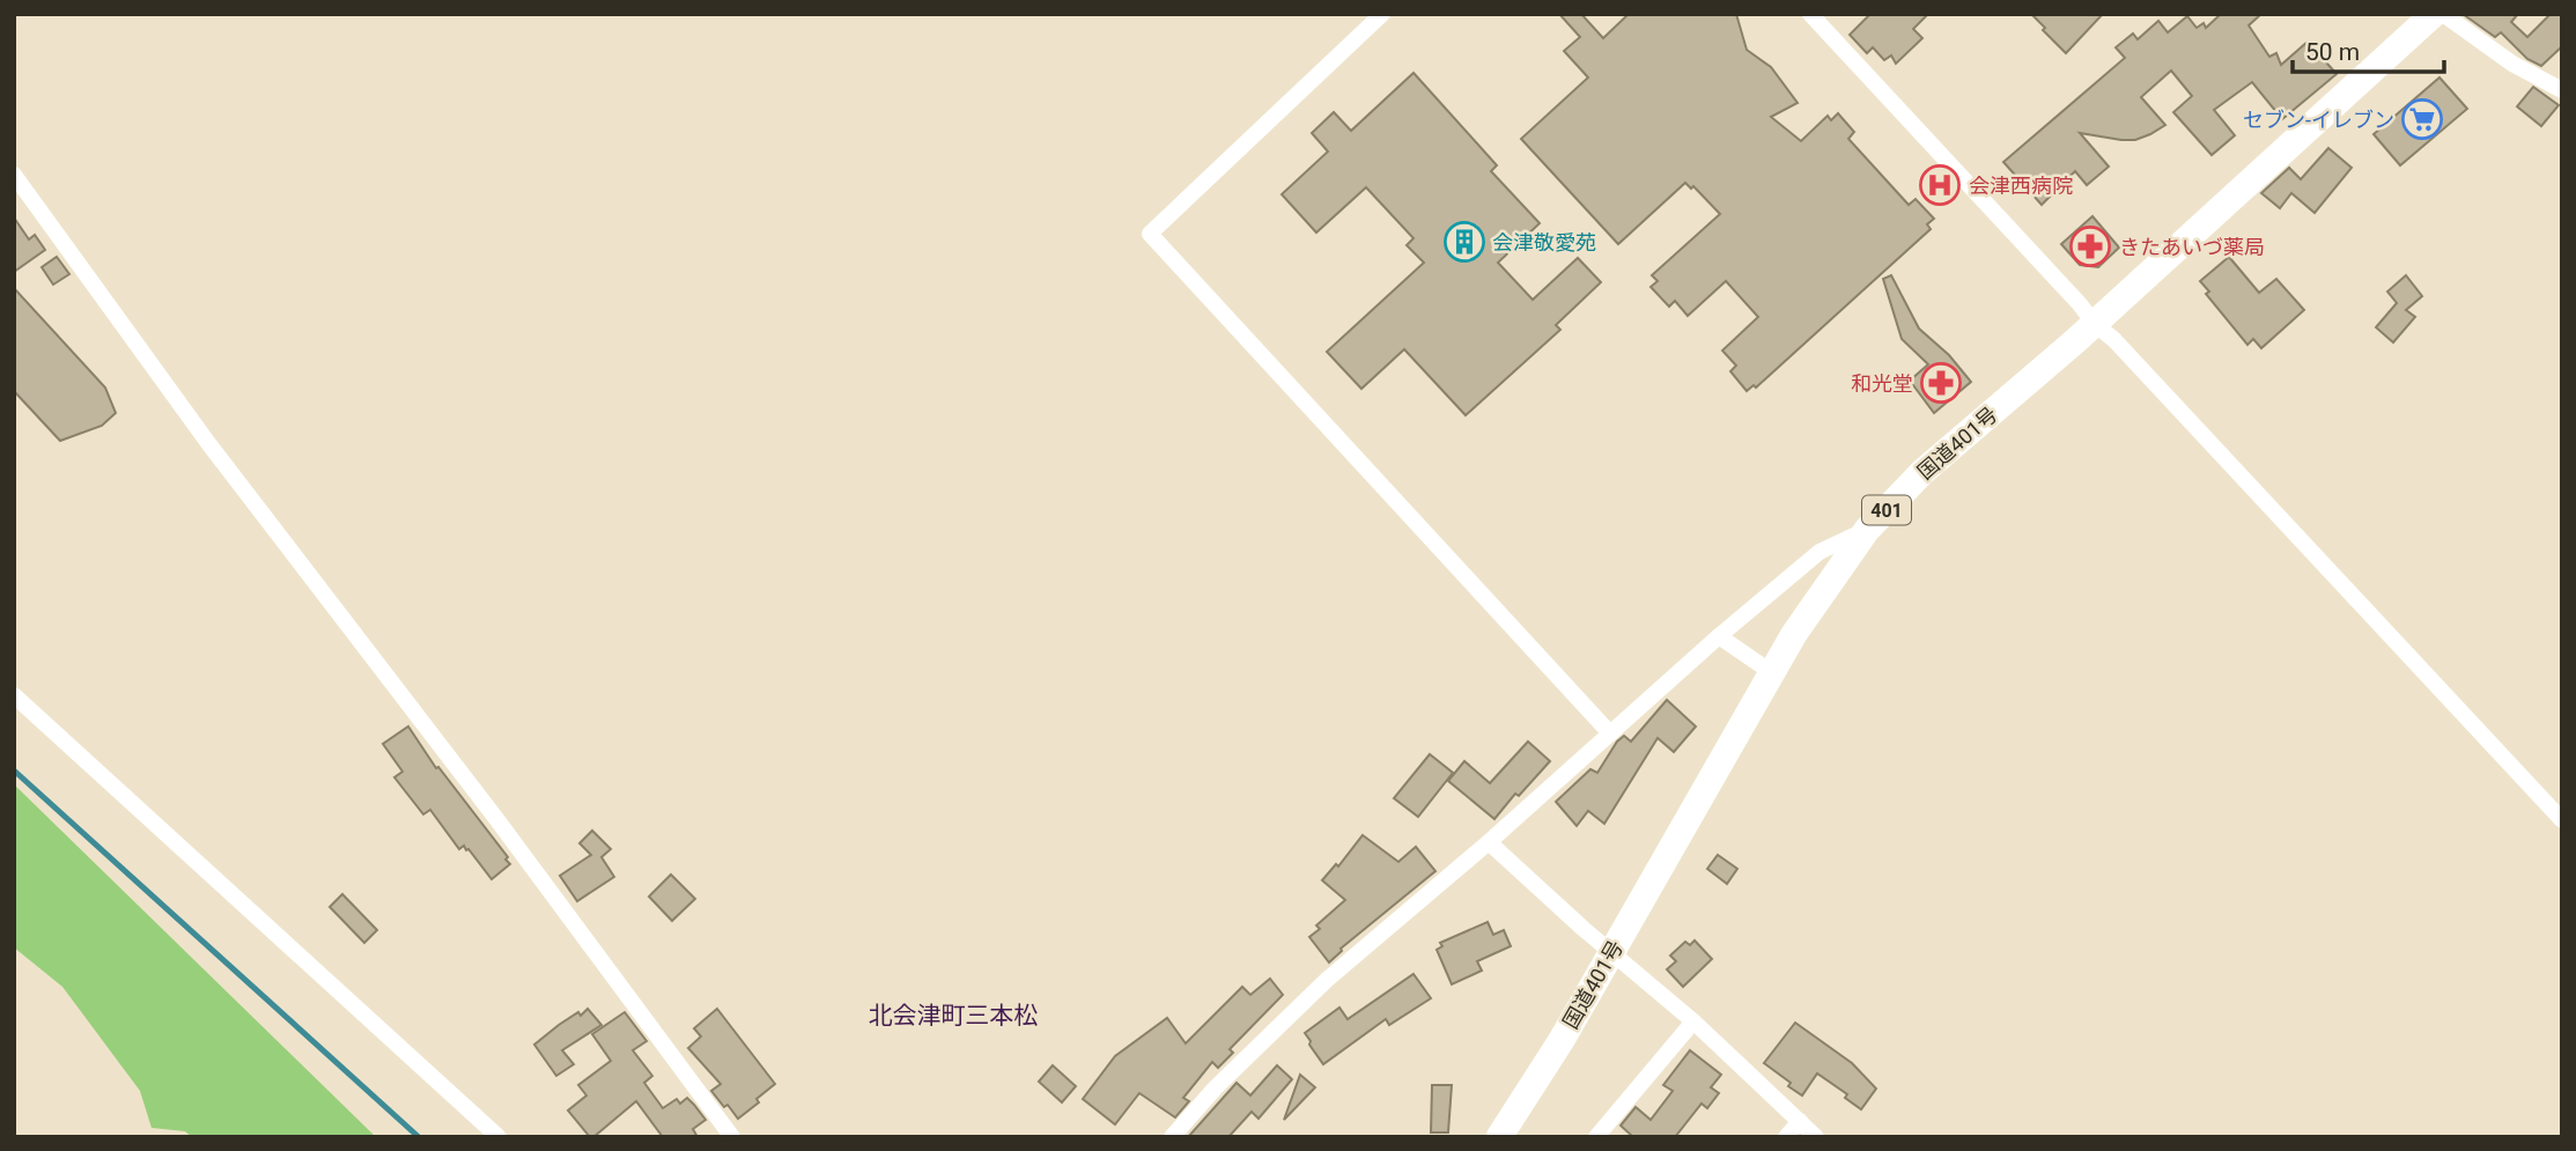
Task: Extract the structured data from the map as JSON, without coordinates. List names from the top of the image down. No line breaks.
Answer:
{"streets":{"highway":["国道401号","401"]},"districts":["北会津町三本松"],"places":{"supermarket":["セブン-イレブン"],"hospital":["会津西病院"],"building":["会津敬愛苑"],"pharmacy":["きたあいづ薬局","和光堂"]},"scale_bar":"50 m"}
